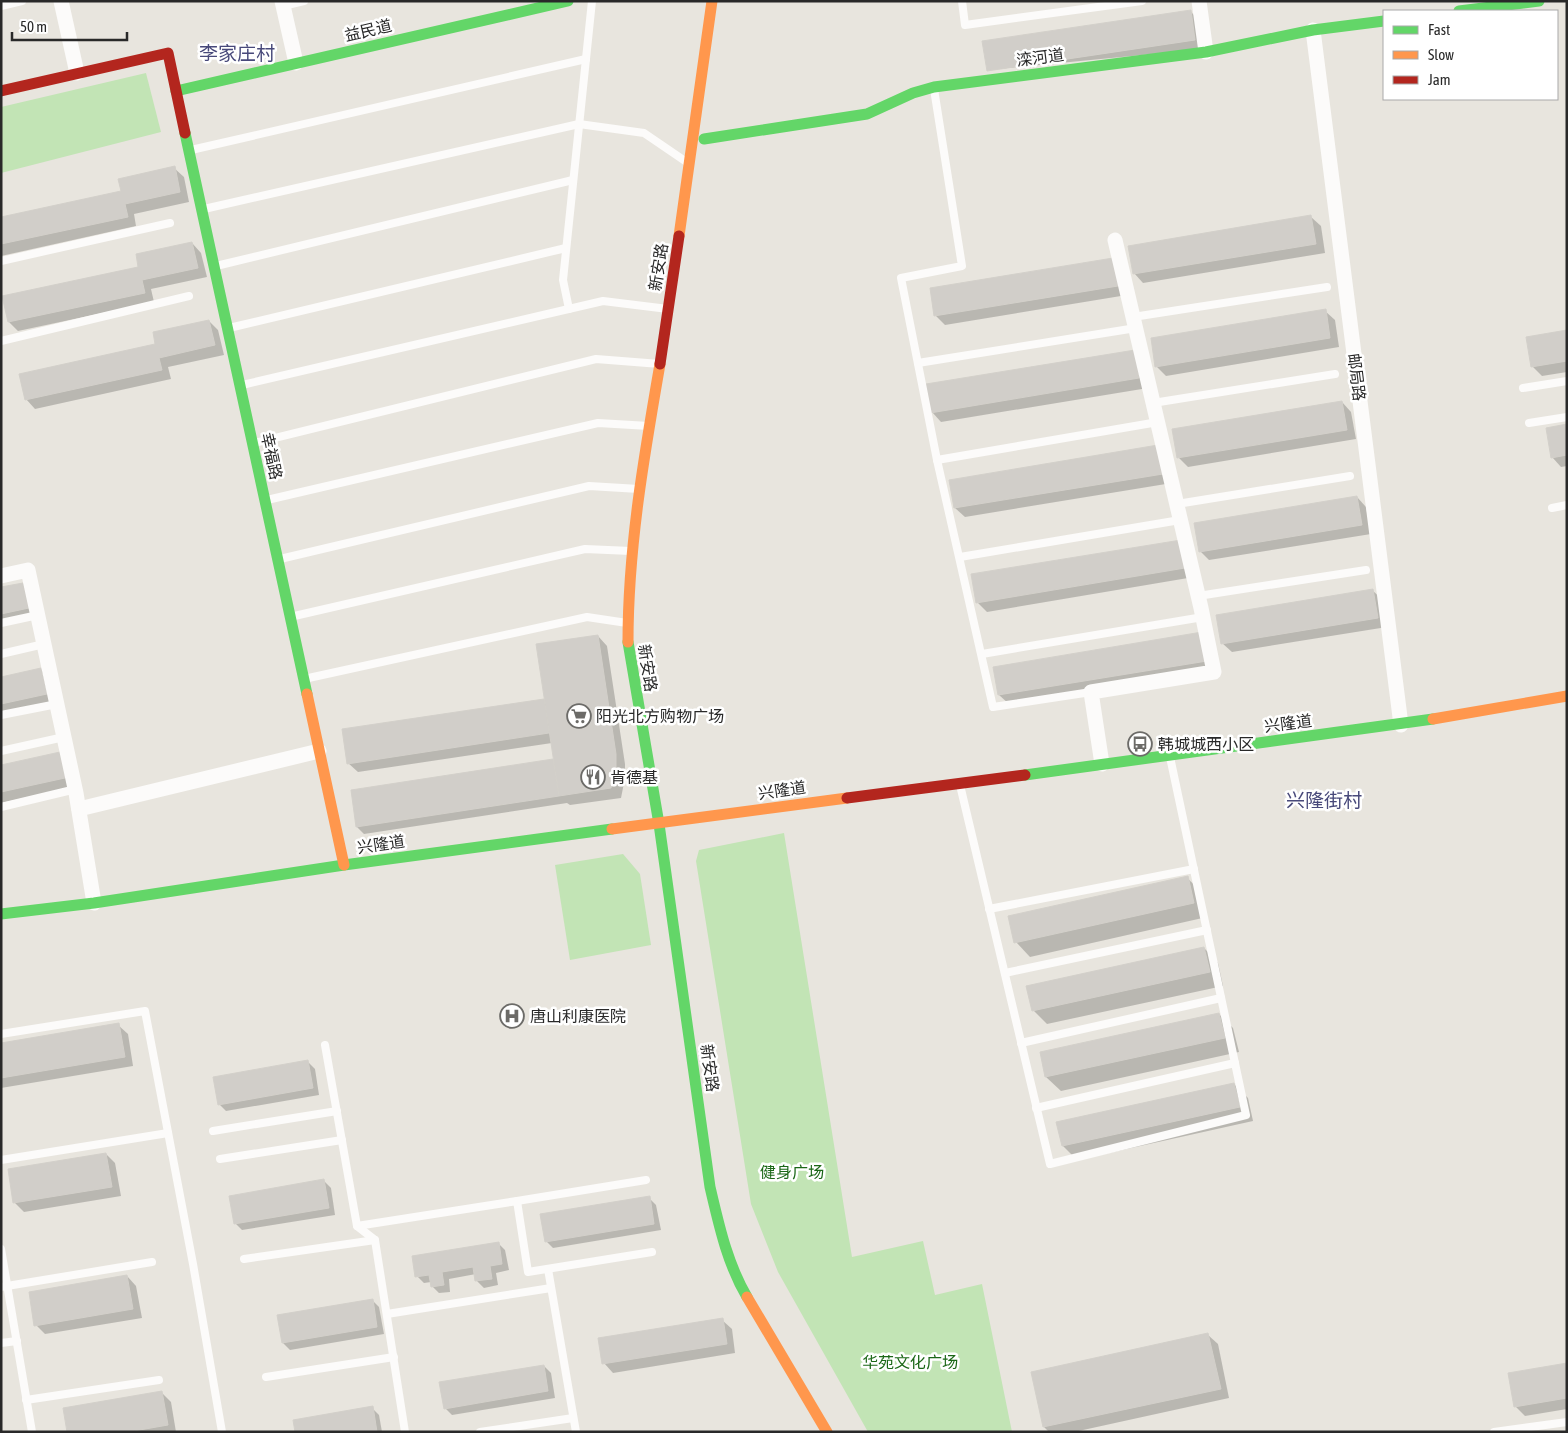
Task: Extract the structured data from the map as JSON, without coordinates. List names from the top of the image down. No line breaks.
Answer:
{"streets":{"main road":["益民道","滦河道","新安路","幸福路","兴隆道"],"street":["邮局路"]},"crossings":[["益民道","幸福路"],["滦河道","新安路"],["滦河道","邮局路"],["新安路","兴隆道"],["邮局路","兴隆道"],["幸福路","兴隆道"]],"districts":["李家庄村","兴隆街村"],"parks":["健身广场","华苑文化广场"],"places":{"supermarket":["阳光北方购物广场"],"bus stop":["韩城城西小区"],"restaurant":["肯德基"],"hospital":["唐山利康医院"]},"legend":["Fast","Slow","Jam"],"scale_bar":"50 m"}
